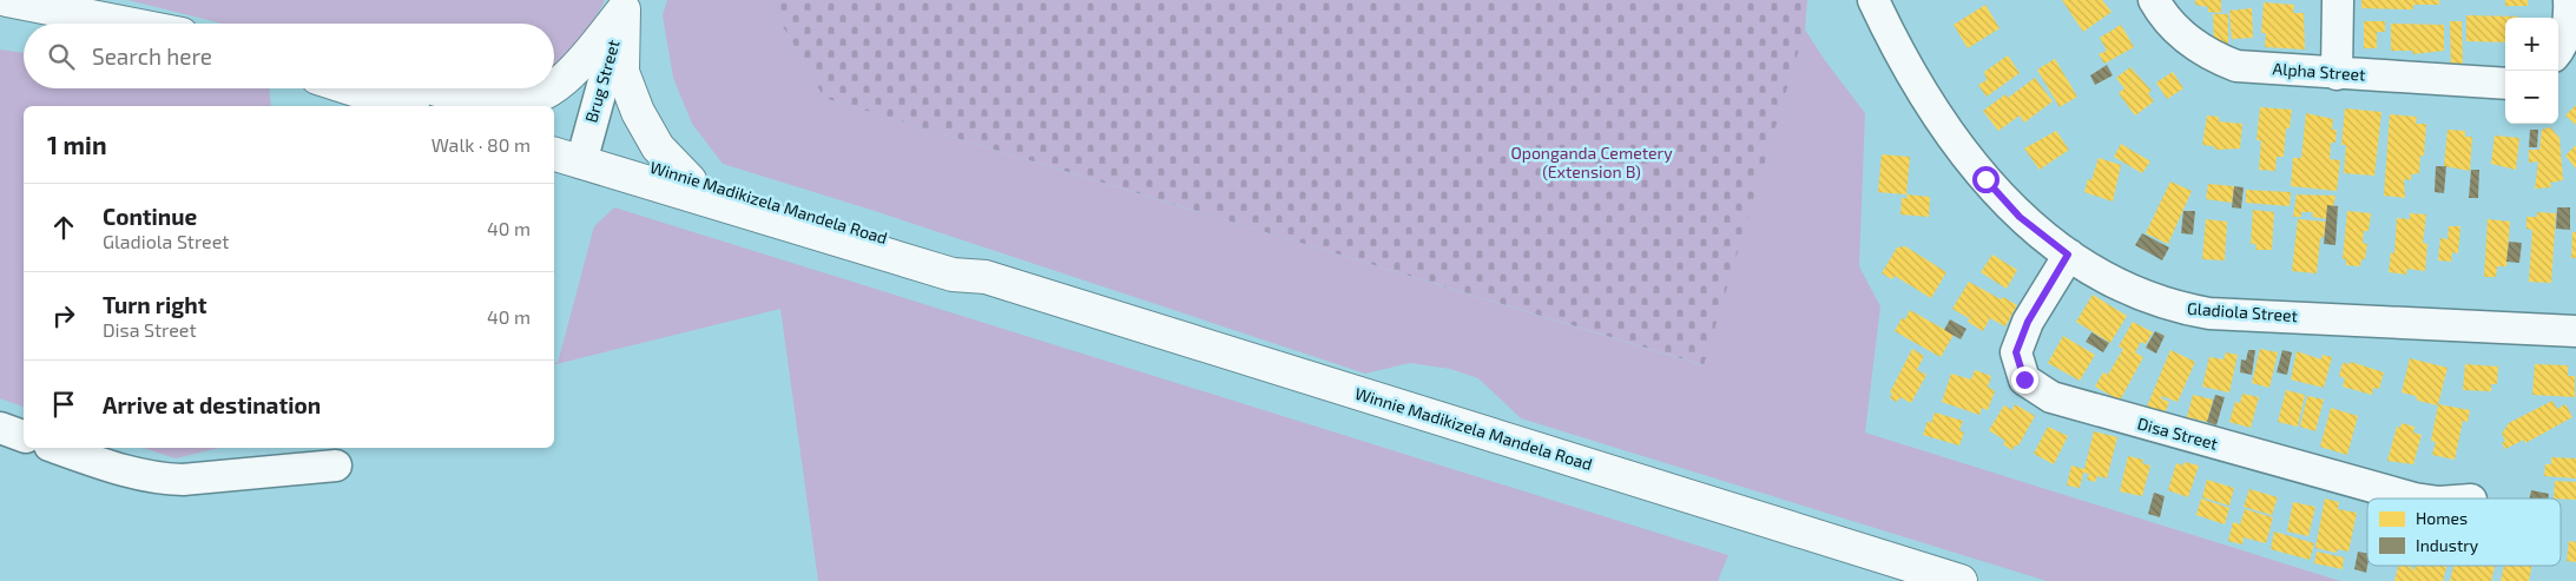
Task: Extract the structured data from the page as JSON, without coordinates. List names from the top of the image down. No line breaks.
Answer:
{"streets":{"main road":["Winnie Madikizela Mandela Road"],"street":["Alpha Street","Brug Street","Gladiola Street","Disa Street"]},"crossings":[["Brug Street","Winnie Madikizela Mandela Road"],["Gladiola Street","Disa Street"]],"parks":["Oponganda Cemetery (Extension B)"],"legend":["Homes","Industry"],"page":{"map_buttons":["+","−"],"search":"Search here","heading":["1 min","Walk · 80 m"],"list":[["Continue","Gladiola Street","40 m"],["Turn right","Disa Street","40 m"],"Arrive at destination"]}}
